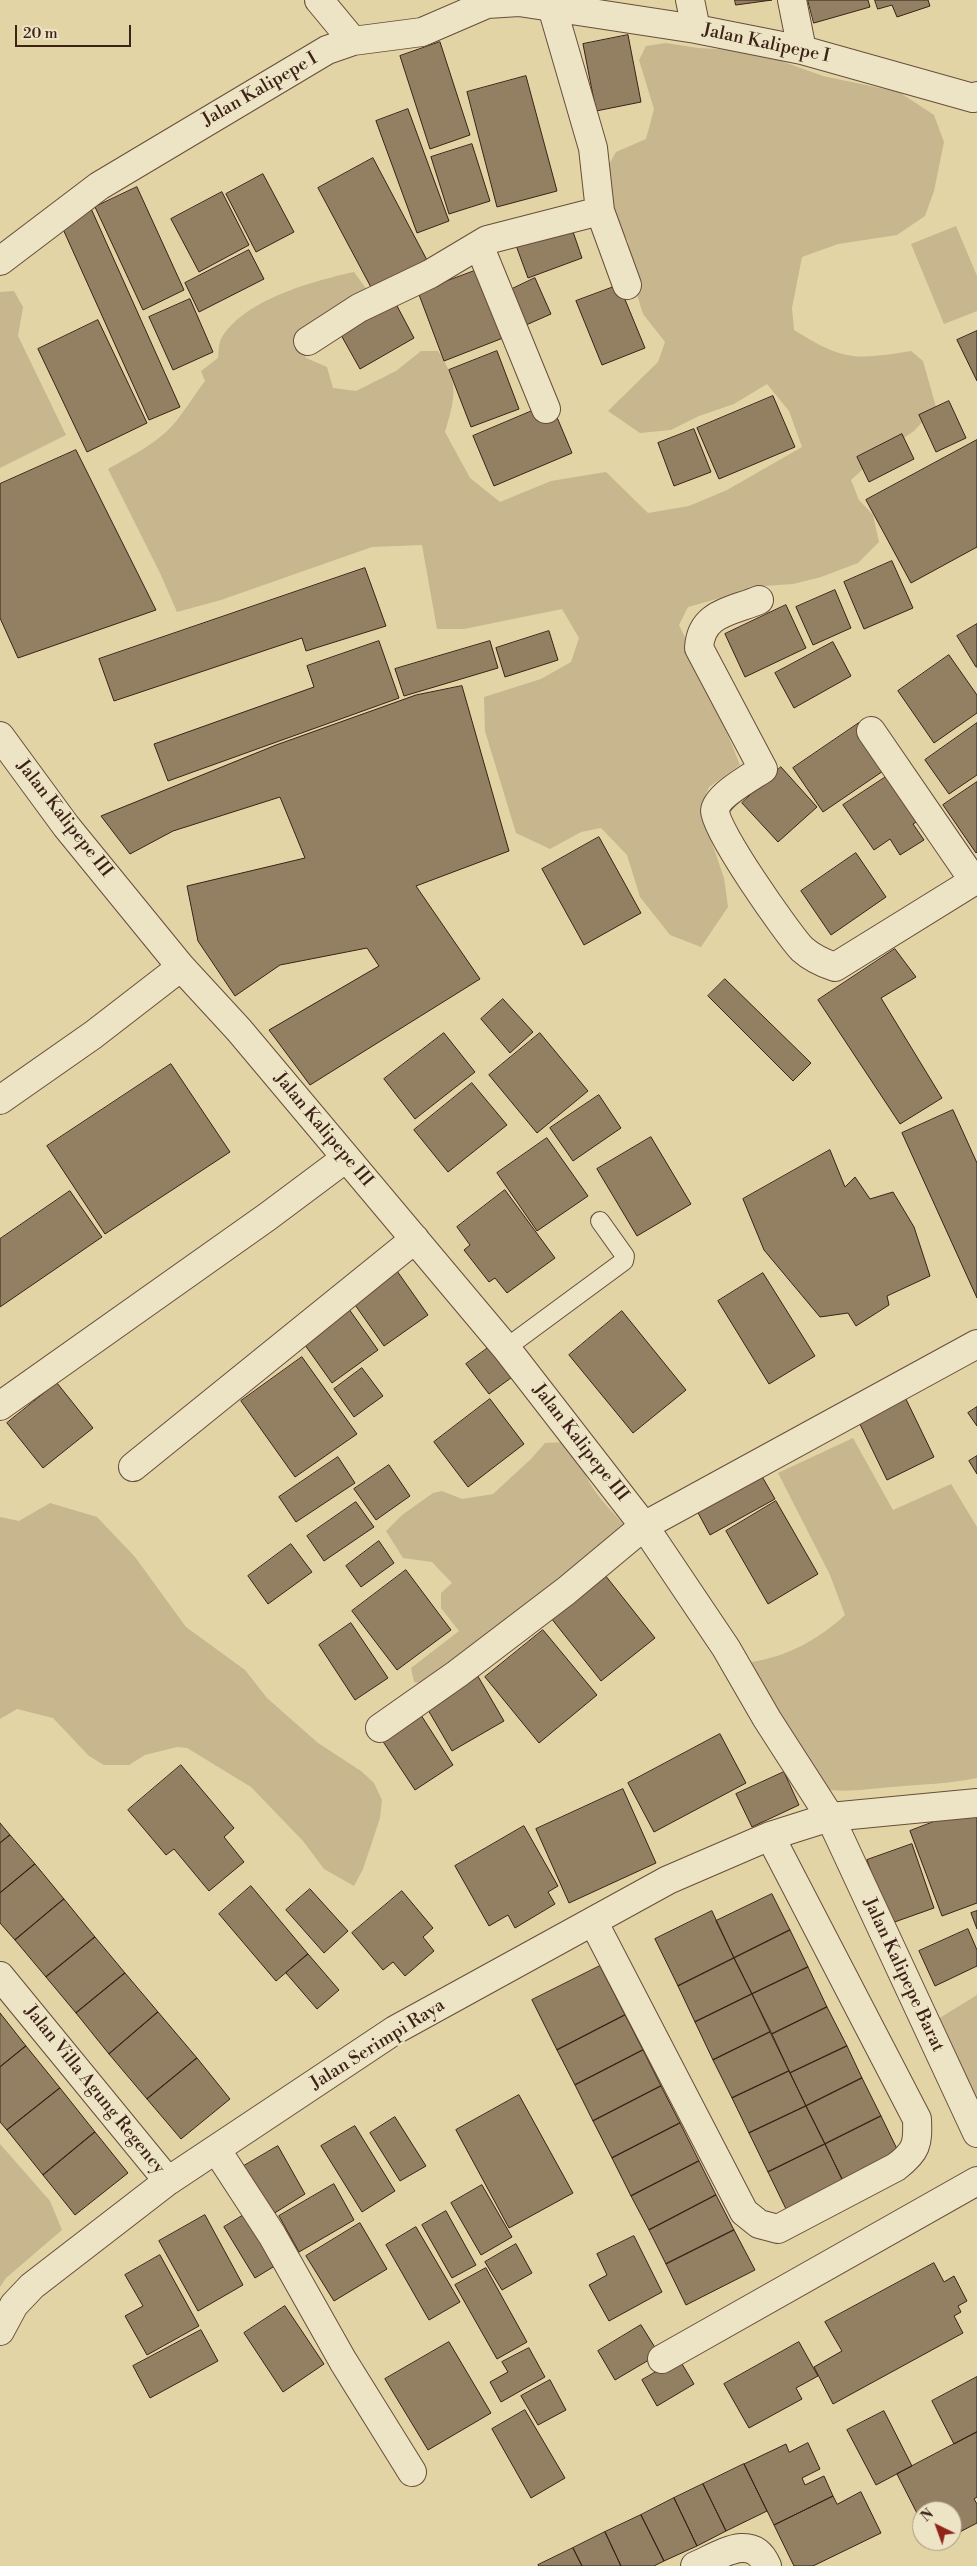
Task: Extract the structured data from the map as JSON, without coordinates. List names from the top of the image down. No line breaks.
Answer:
{"streets":{"street":["Jalan Kalipepe I","Jalan Kalipepe III","Jalan Kalipepe Barat","Jalan Serimpi Raya","Jalan Villa Agung Regency"]},"crossings":[["Jalan Kalipepe III","Jalan Kalipepe Barat"],["Jalan Kalipepe III","Jalan Serimpi Raya"],["Jalan Kalipepe Barat","Jalan Serimpi Raya"],["Jalan Serimpi Raya","Jalan Villa Agung Regency"]],"scale_bar":"20 m","north":"top left"}
